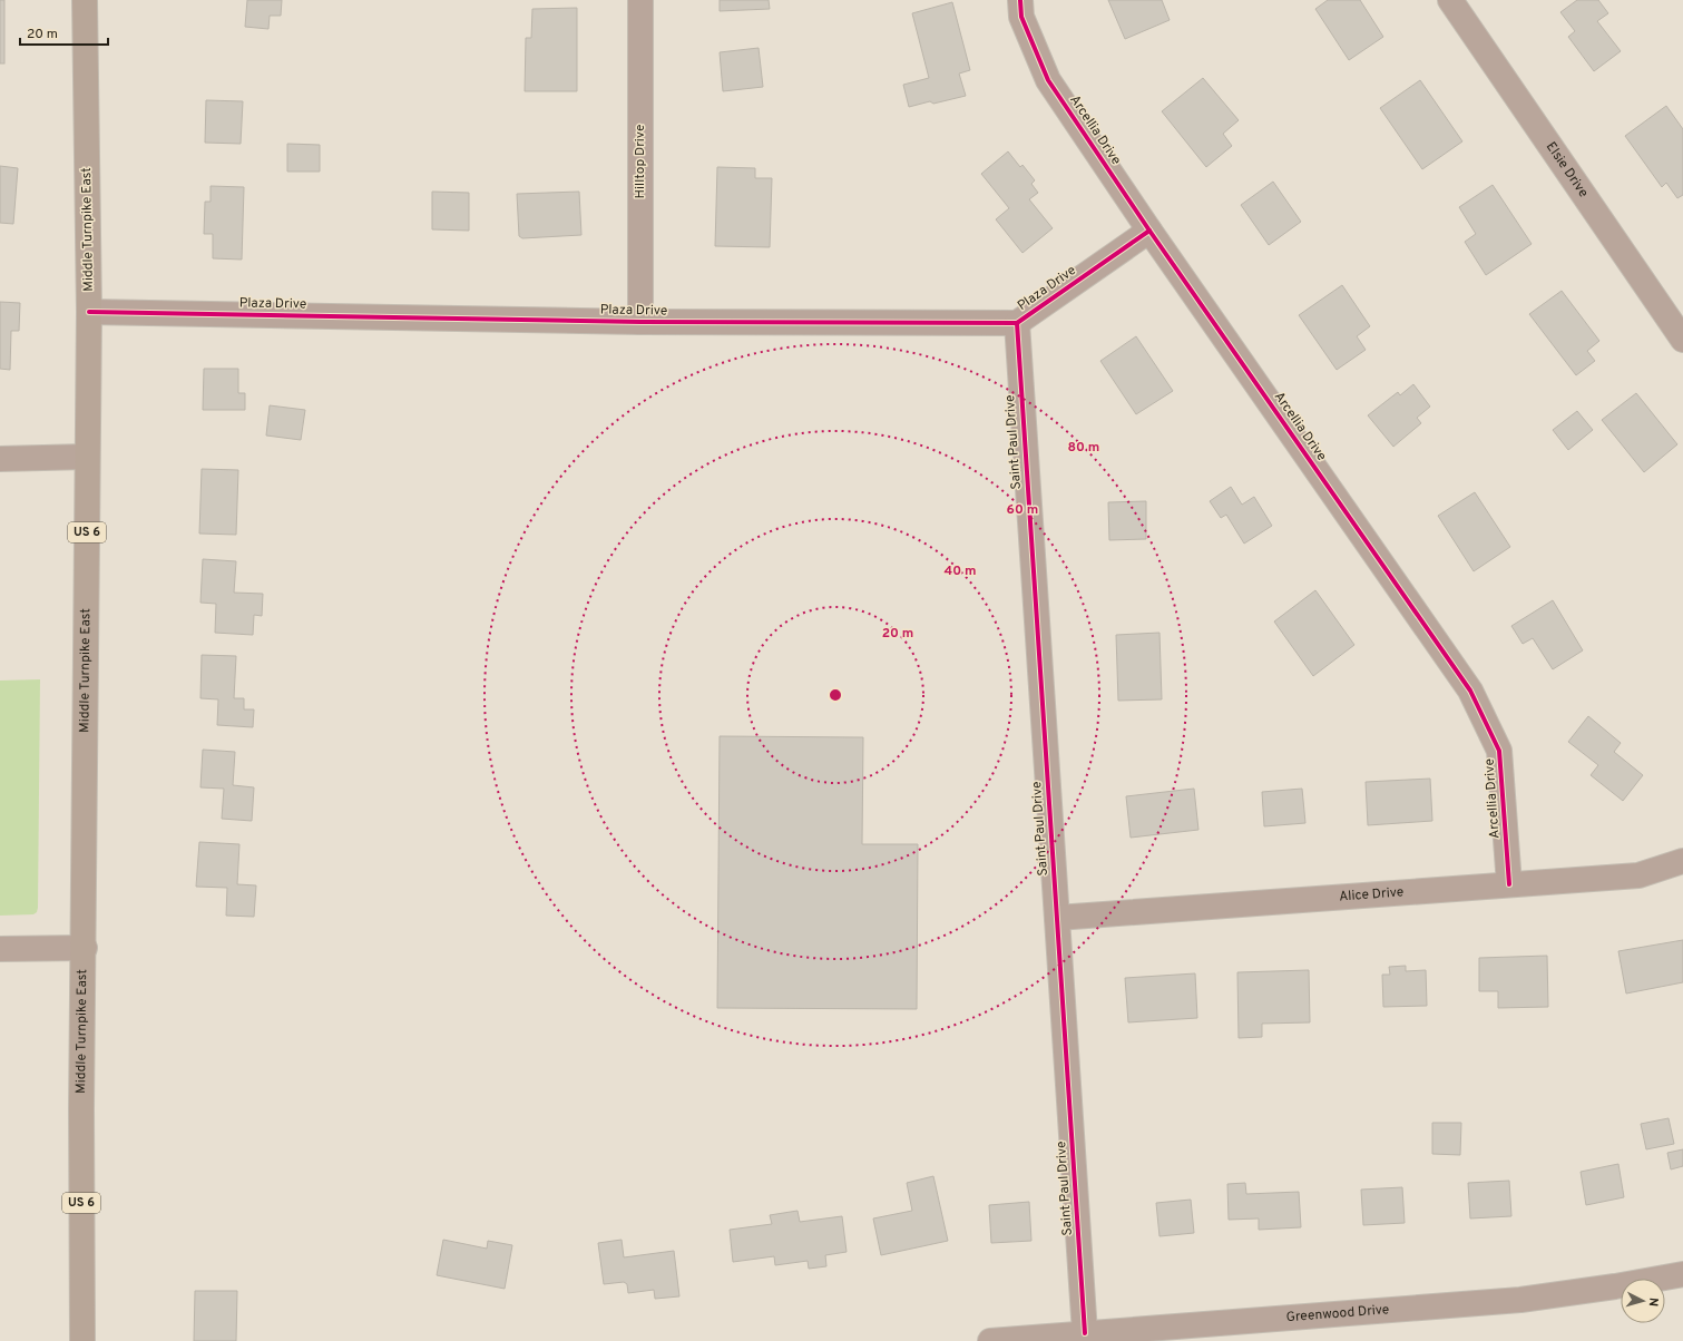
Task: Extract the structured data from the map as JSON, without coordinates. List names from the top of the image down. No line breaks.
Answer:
{"streets":{"main road":["Middle Turnpike East","US 6"],"street":["Arcellia Drive","Hilltop Drive","Elsie Drive","Plaza Drive","Saint Paul Drive","Alice Drive","Greenwood Drive"]},"crossings":[["Arcellia Drive","Plaza Drive"],["Arcellia Drive","Alice Drive"],["Hilltop Drive","Plaza Drive"],["Middle Turnpike East","Plaza Drive"],["Plaza Drive","Saint Paul Drive"],["Saint Paul Drive","Alice Drive"],["Saint Paul Drive","Greenwood Drive"]],"scale_bar":"20 m","north":"right","rings":["80 m","60 m","40 m","20 m"]}
